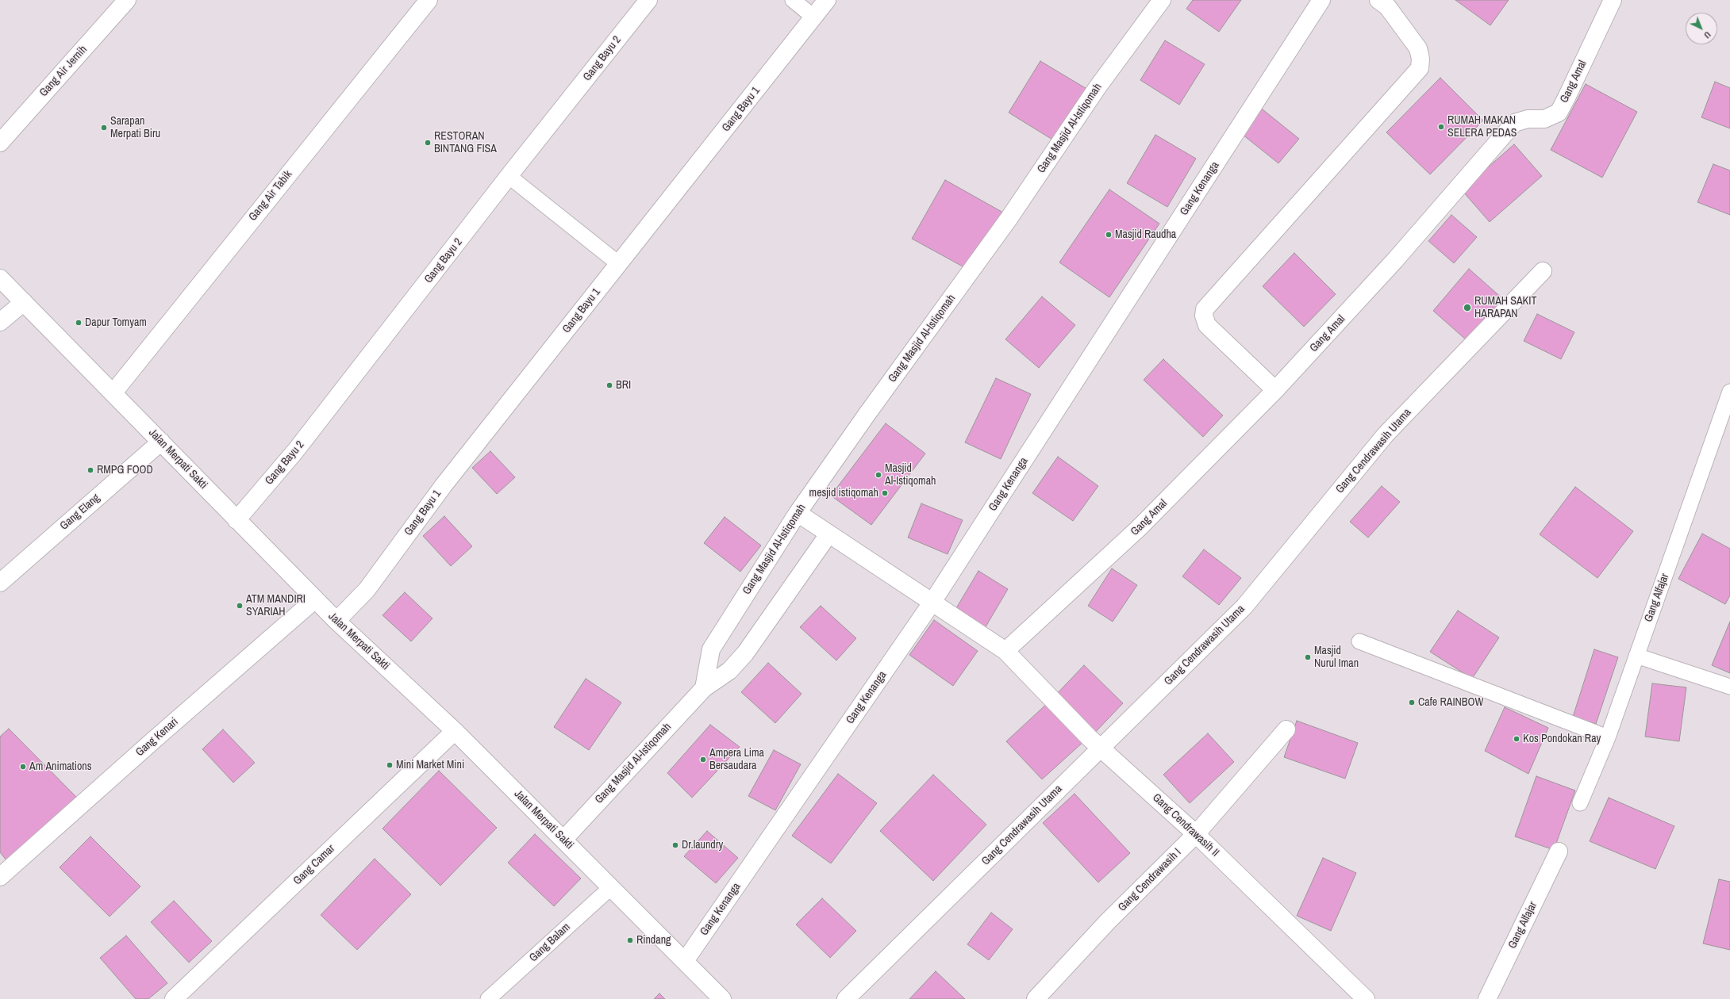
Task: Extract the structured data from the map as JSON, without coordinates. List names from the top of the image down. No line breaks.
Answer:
{"streets":{"street":["Gang Bayu 2","Gang Air Jernih","Gang Amal","Gang Bayu 1","Gang Masjid Al-Istiqomah","Gang Kenanga","Gang Air Tabik","Gang Cendrawasih Utama","Jalan Merpati Sakti","Gang Elang","Gang Alfajar","Gang Kenari","Gang Cendrawasih II","Gang Camar","Gang Cendrawasih I"],"lane":["Gang Balam"]},"crossings":[["Gang Bayu 2","Jalan Merpati Sakti"],["Gang Amal","Gang Cendrawasih II"],["Gang Bayu 1","Jalan Merpati Sakti"],["Gang Masjid Al-Istiqomah","Jalan Merpati Sakti"],["Gang Masjid Al-Istiqomah","Gang Cendrawasih II"],["Gang Kenanga","Jalan Merpati Sakti"],["Gang Kenanga","Gang Cendrawasih II"],["Gang Air Tabik","Jalan Merpati Sakti"],["Gang Cendrawasih Utama","Gang Cendrawasih II"],["Jalan Merpati Sakti","Gang Elang"],["Jalan Merpati Sakti","Gang Kenari"],["Jalan Merpati Sakti","Gang Camar"],["Jalan Merpati Sakti","Gang Balam"],["Gang Cendrawasih II","Gang Cendrawasih I"]],"places":["RUMAH MAKAN SELERA PEDAS","Sarapan Merpati Biru","RESTORAN BINTANG FISA","Masjid Raudha","RUMAH SAKIT HARAPAN","Dapur Tomyam","BRI","RMPG FOOD","Masjid Al-Istiqomah","mesjid istiqomah","ATM MANDIRI SYARIAH","Masjid Nurul Iman","Cafe RAINBOW","Kos Pondokan Ray","Ampera Lima Bersaudara","Mini Market Mini","Am Animations","Dr.laundry","Rindang"],"north":"bottom right"}
